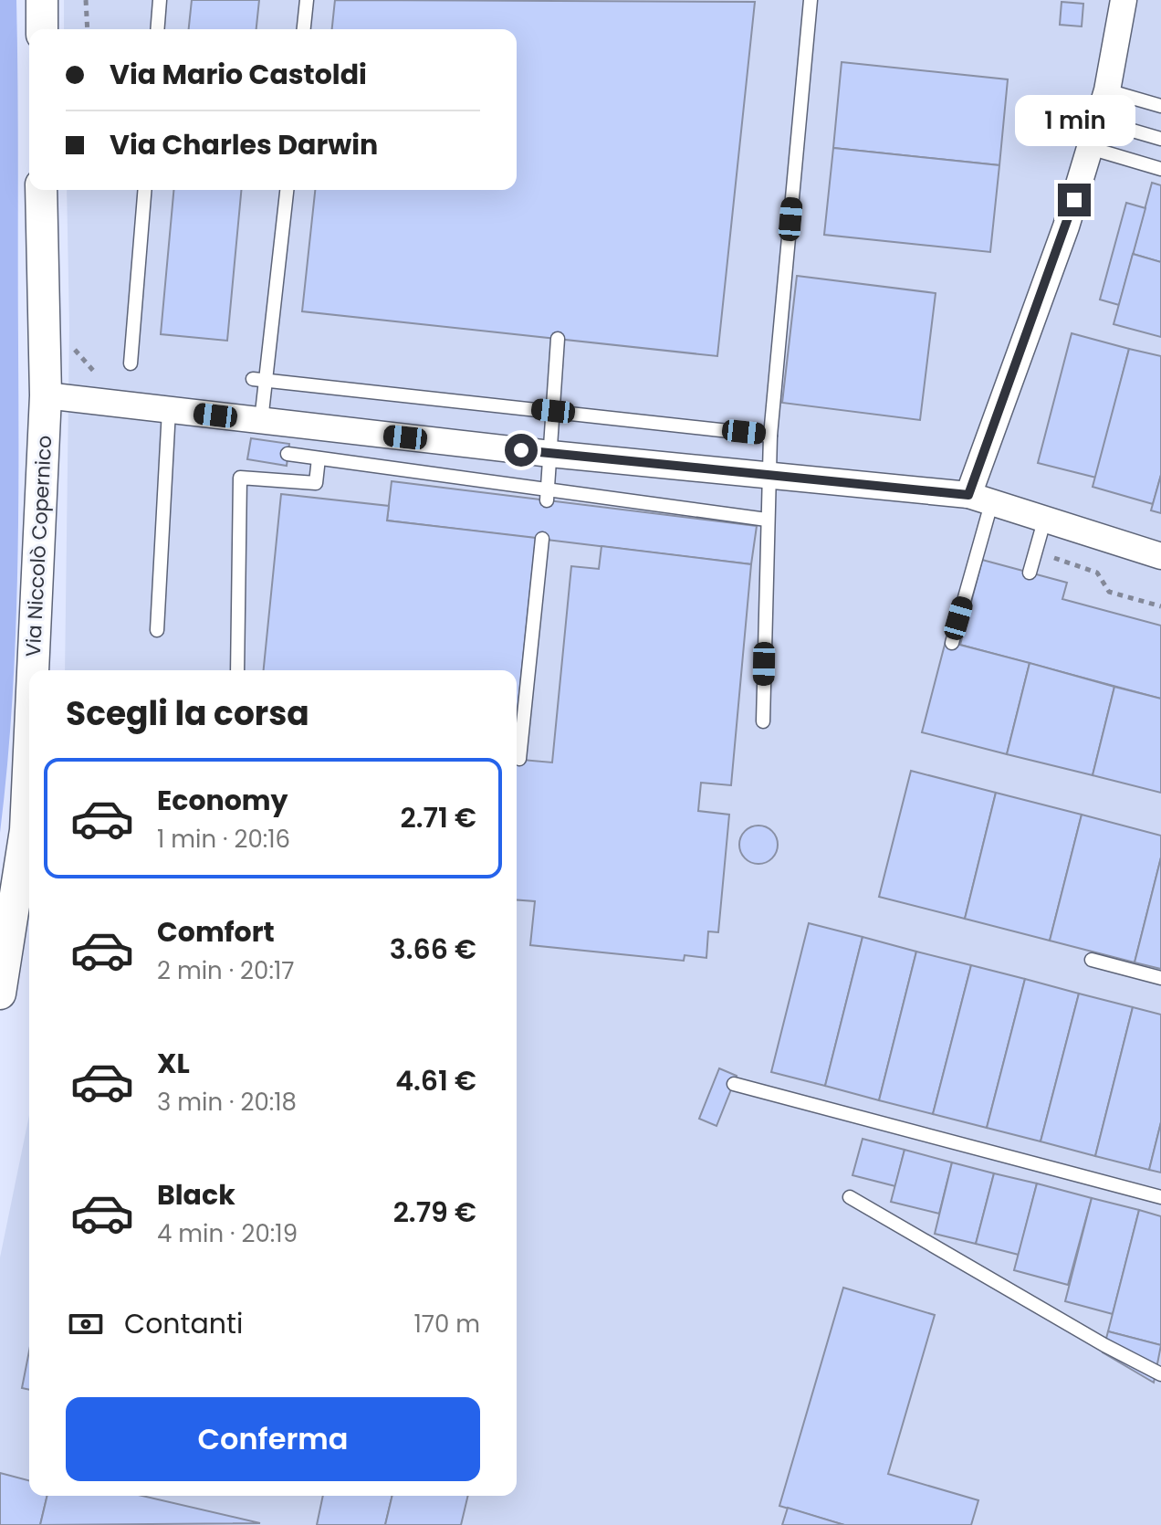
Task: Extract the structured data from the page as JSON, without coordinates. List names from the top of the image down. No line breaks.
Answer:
{"streets":{"street":["Via Niccolò Copernico"]},"page":{"banner":["Via Mario Castoldi","Via Charles Darwin"],"bubble":"1 min","heading":"Scegli la corsa","list":[{"name":"Economy","note":"1 min · 20:16","value":"2.71 €"},{"name":"Comfort","note":"2 min · 20:17","value":"3.66 €"},{"name":"XL","note":"3 min · 20:18","value":"4.61 €"},{"name":"Black","note":"4 min · 20:19","value":"2.79 €"}],"pay":["Contanti","170 m"],"buttons":"Conferma"}}
